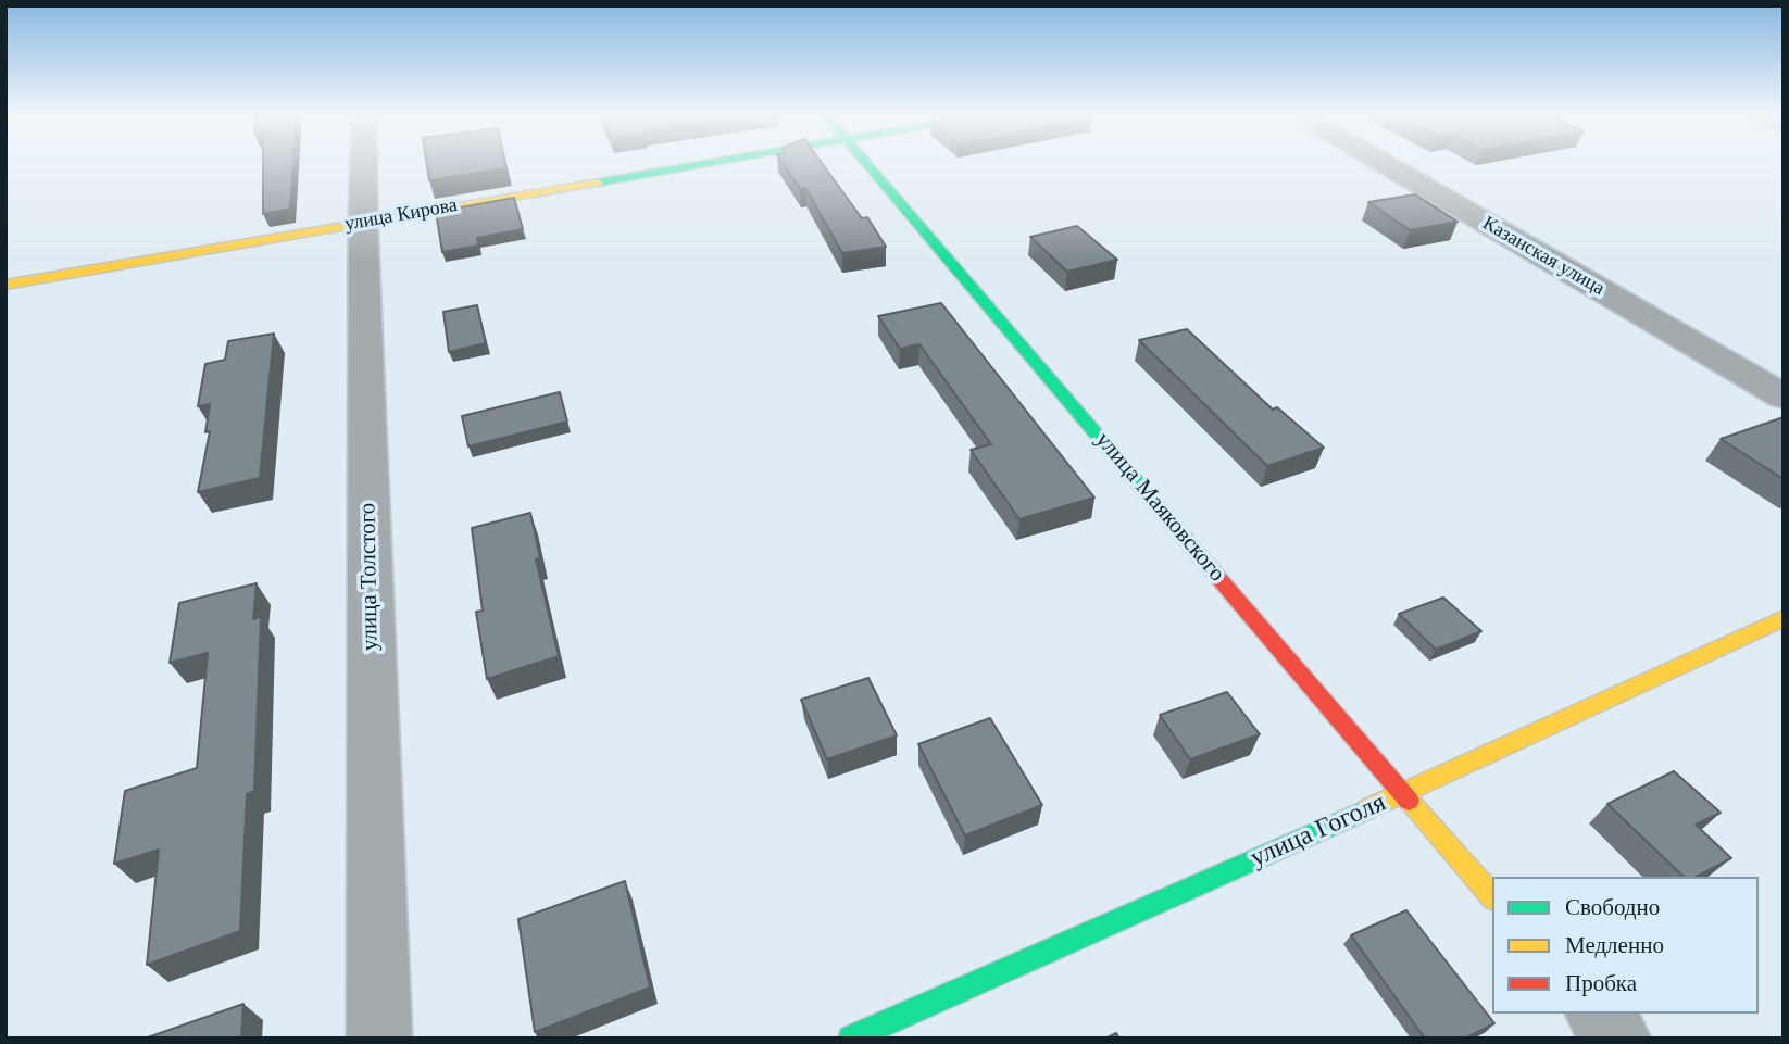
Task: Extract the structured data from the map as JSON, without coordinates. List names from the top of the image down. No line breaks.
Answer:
{"streets":{"street":["улица Кирова","Казанская улица","улица Маяковского","улица Толстого","улица Гоголя"]},"crossings":[["улица Кирова","улица Толстого"],["улица Маяковского","улица Гоголя"]],"legend":["Свободно","Медленно","Пробка"]}
